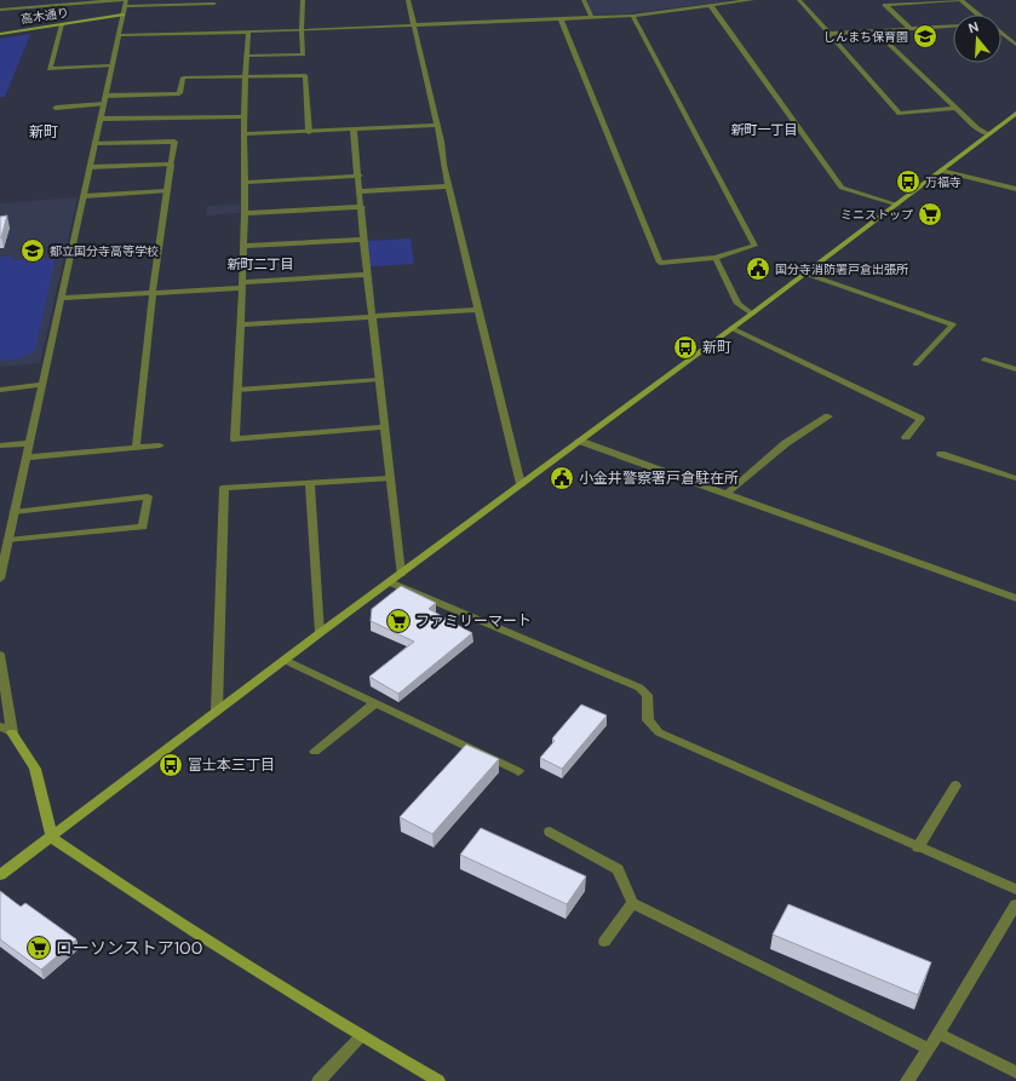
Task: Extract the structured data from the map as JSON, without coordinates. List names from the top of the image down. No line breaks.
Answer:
{"streets":{"street":["高木通り"]},"districts":["新町一丁目","新町","新町二丁目"],"places":{"school or university":["しんまち保育園","都立国分寺高等学校"],"bus stop":["万福寺","新町","富士本三丁目"],"supermarket":["ミニストップ","ファミリーマート","ローソンストア100"],"public building":["国分寺消防署戸倉出張所","小金井警察署戸倉駐在所"]},"north":"top"}
